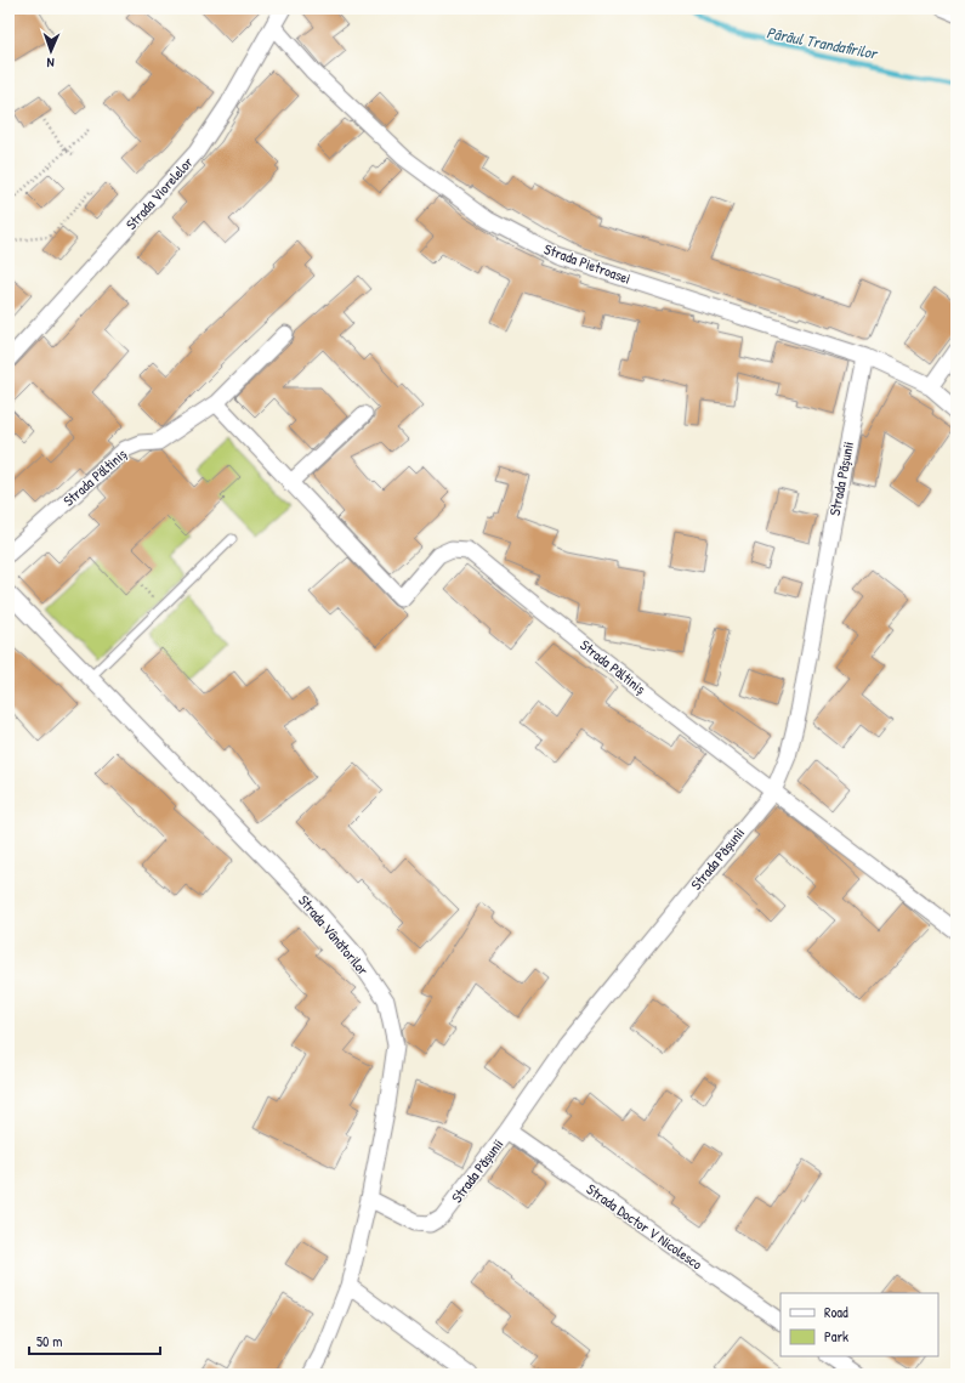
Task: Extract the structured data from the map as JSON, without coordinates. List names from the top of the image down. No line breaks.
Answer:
{"streets":{"street":["Strada Viorelelor","Strada Pietroasei","Strada Păltiniș","Strada Pășunii","Strada Vânătorilor","Strada Doctor V Nicolesco"]},"crossings":[["Strada Viorelelor","Strada Pietroasei"],["Strada Pietroasei","Strada Pășunii"],["Strada Păltiniș","Strada Pășunii"],["Strada Pășunii","Strada Vânătorilor"],["Strada Pășunii","Strada Doctor V Nicolesco"]],"water":["Pârâul Trandafirilor"],"legend":["Road","Park"],"scale_bar":"50 m","north":"bottom"}
